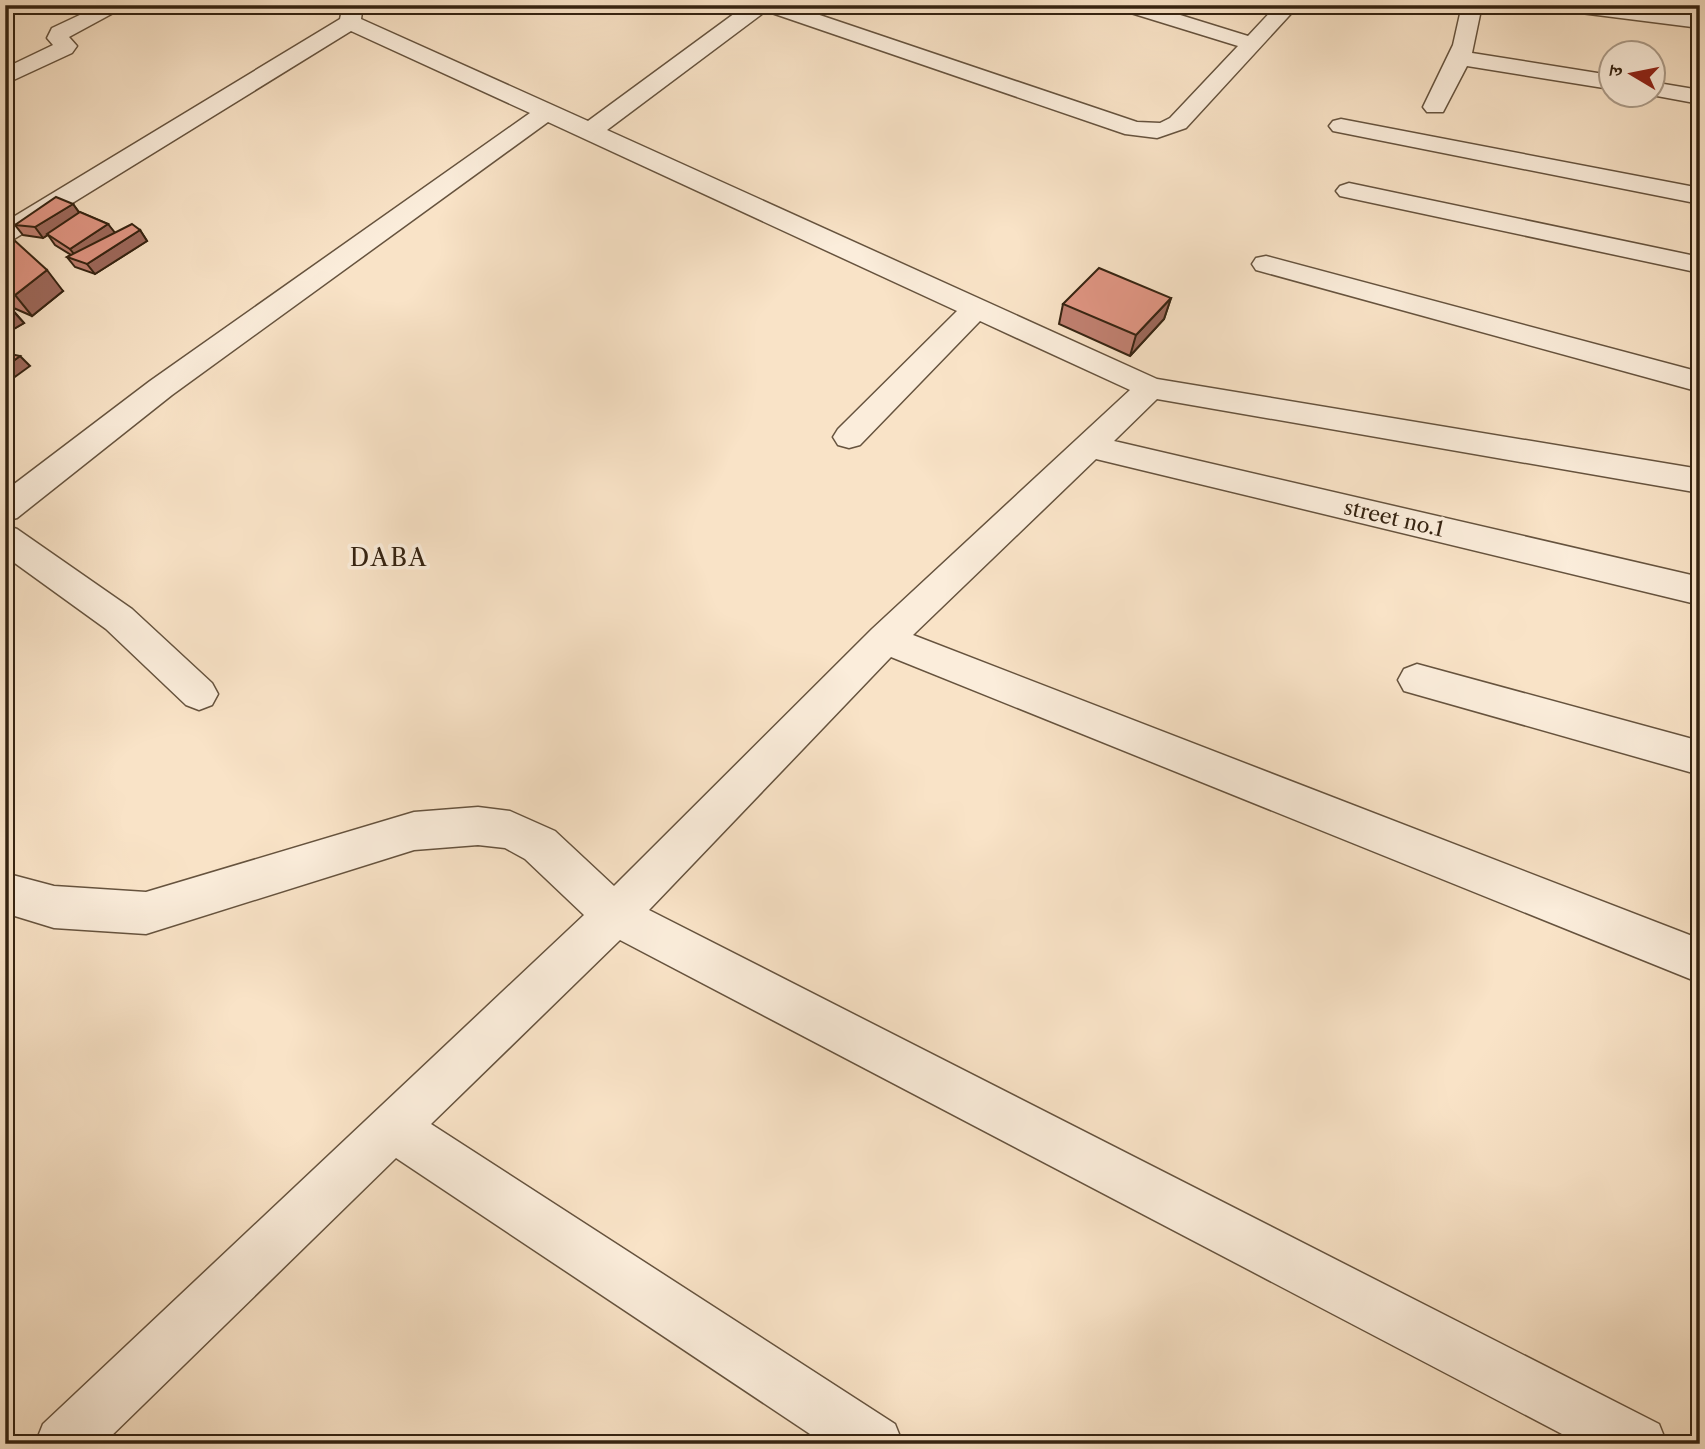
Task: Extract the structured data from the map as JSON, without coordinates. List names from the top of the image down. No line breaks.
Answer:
{"streets":{"street":["street no.1"]},"districts":["DABA"],"north":"left"}
